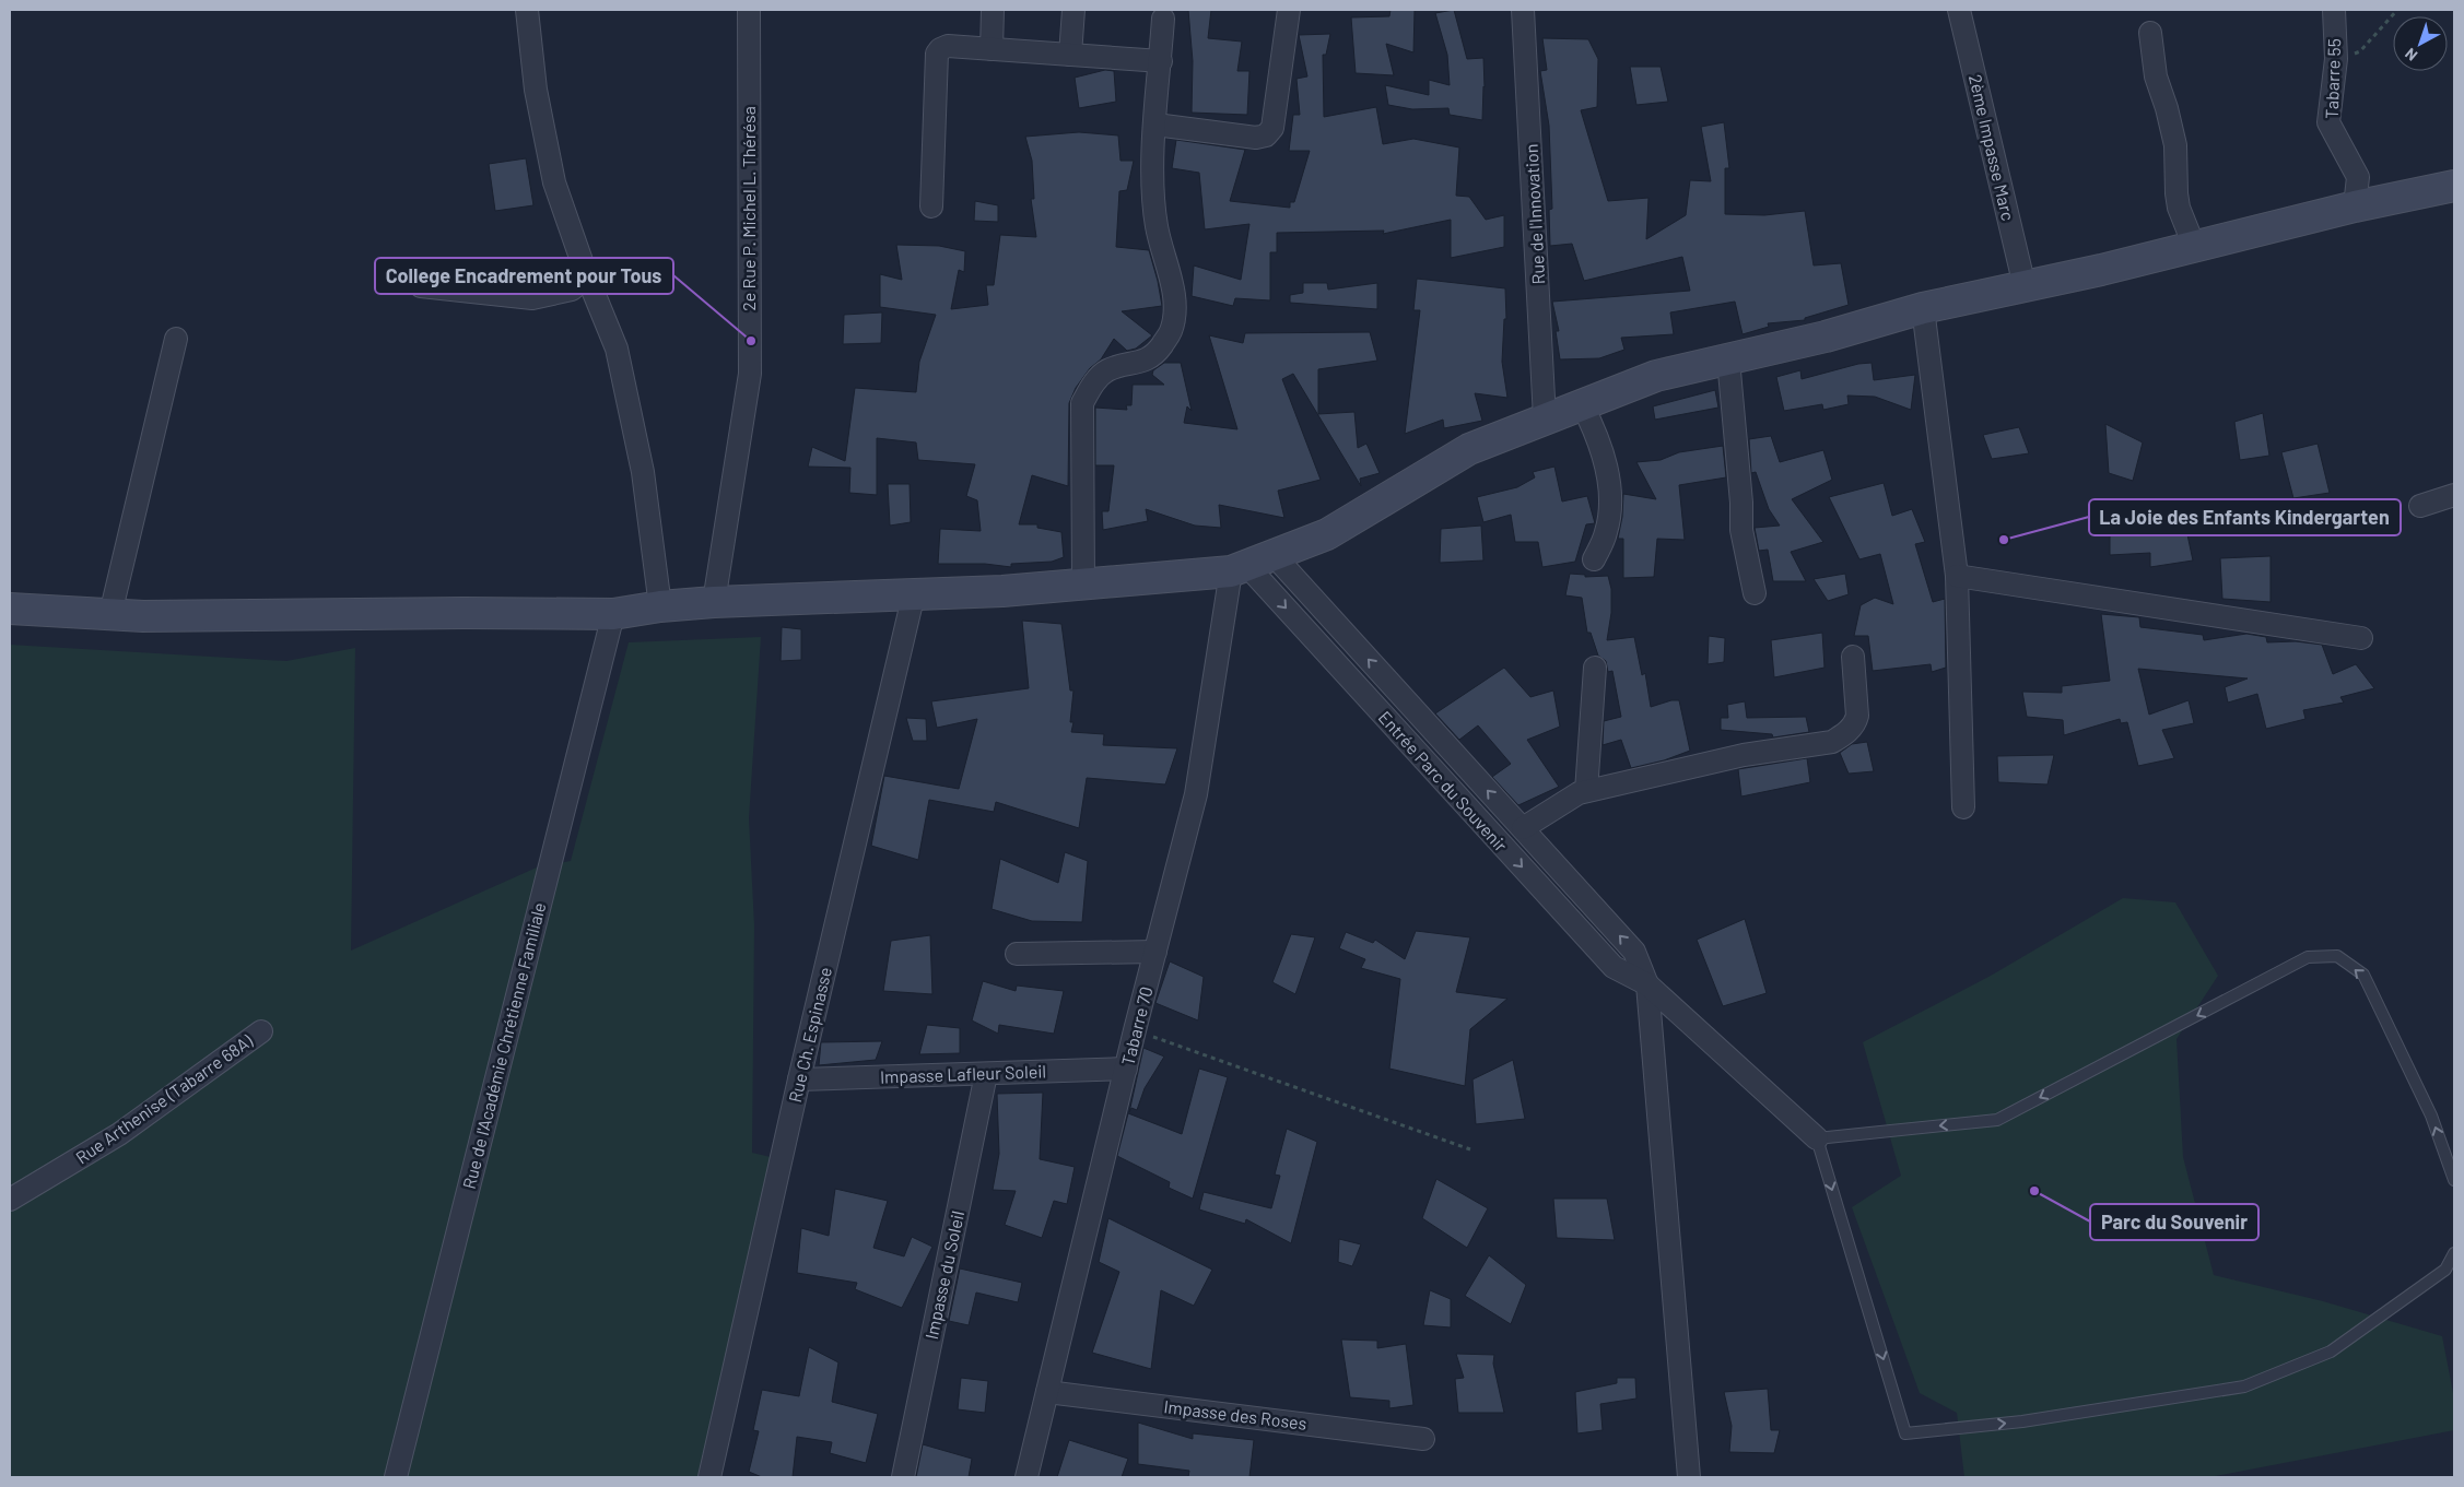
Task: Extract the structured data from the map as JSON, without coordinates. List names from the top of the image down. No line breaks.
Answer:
{"streets":{"street":["Tabarre 55","2ème Impasse Marc","2e Rue P. Michel L. Thérésa","Rue de l'Innovation","Entrée Parc du Souvenir","Tabarre 70","Rue Ch. Espinasse","Rue de l'Académie Chrétienne Familiale","Impasse Lafleur Soleil","Rue Arthenise (Tabarre 68A)","Impasse du Soleil","Impasse des Roses"]},"crossings":[["Entrée Parc du Souvenir","Tabarre 70"],["Tabarre 70","Impasse Lafleur Soleil"],["Tabarre 70","Impasse des Roses"],["Rue Ch. Espinasse","Impasse Lafleur Soleil"],["Impasse Lafleur Soleil","Impasse du Soleil"]],"places":["College Encadrement pour Tous","La Joie des Enfants Kindergarten","Parc du Souvenir"],"north":"bottom left"}
